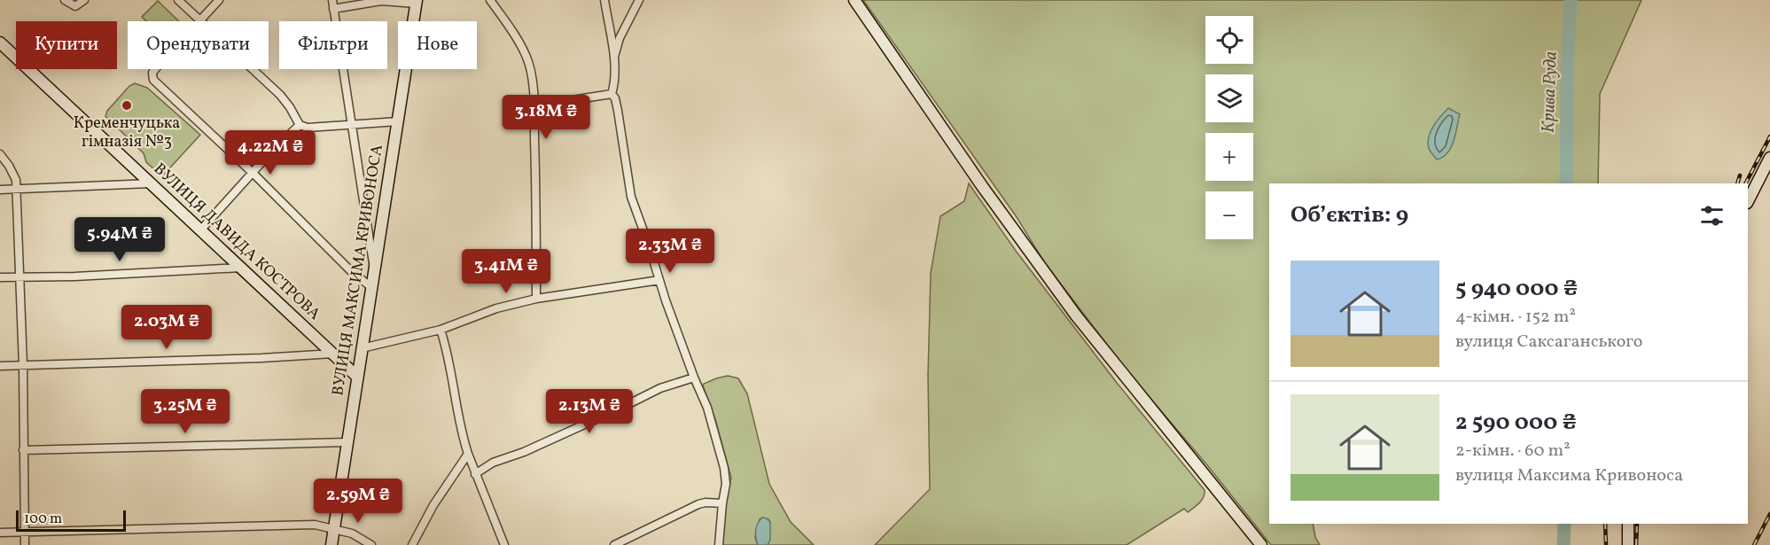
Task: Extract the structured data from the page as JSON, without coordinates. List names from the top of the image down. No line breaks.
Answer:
{"streets":{"street":["ВУЛИЦЯ ДАВИДА КОСТРОВА","ВУЛИЦЯ МАКСИМА КРИВОНОСА"]},"crossings":[["ВУЛИЦЯ ДАВИДА КОСТРОВА","ВУЛИЦЯ МАКСИМА КРИВОНОСА"]],"water":["Крива Руда"],"places":["Кременчуцька гімназія №3"],"scale_bar":"100 m","page":{"map_buttons":["+","−"],"chip":["Купити","Орендувати","Фільтри","Нове"],"price":["3.18M ₴","4.22M ₴","5.94M ₴","2.33M ₴","3.41M ₴","2.03M ₴","3.25M ₴","2.13M ₴","2.59M ₴"],"heading":"Об’єктів: 9","list":[{"name":"5 940 000 ₴","note":"4-кімн. · 152 m² · вулиця Саксаганського"},{"name":"2 590 000 ₴","note":"2-кімн. · 60 m² · вулиця Максима Кривоноса"}],"scale":"100 m"}}
